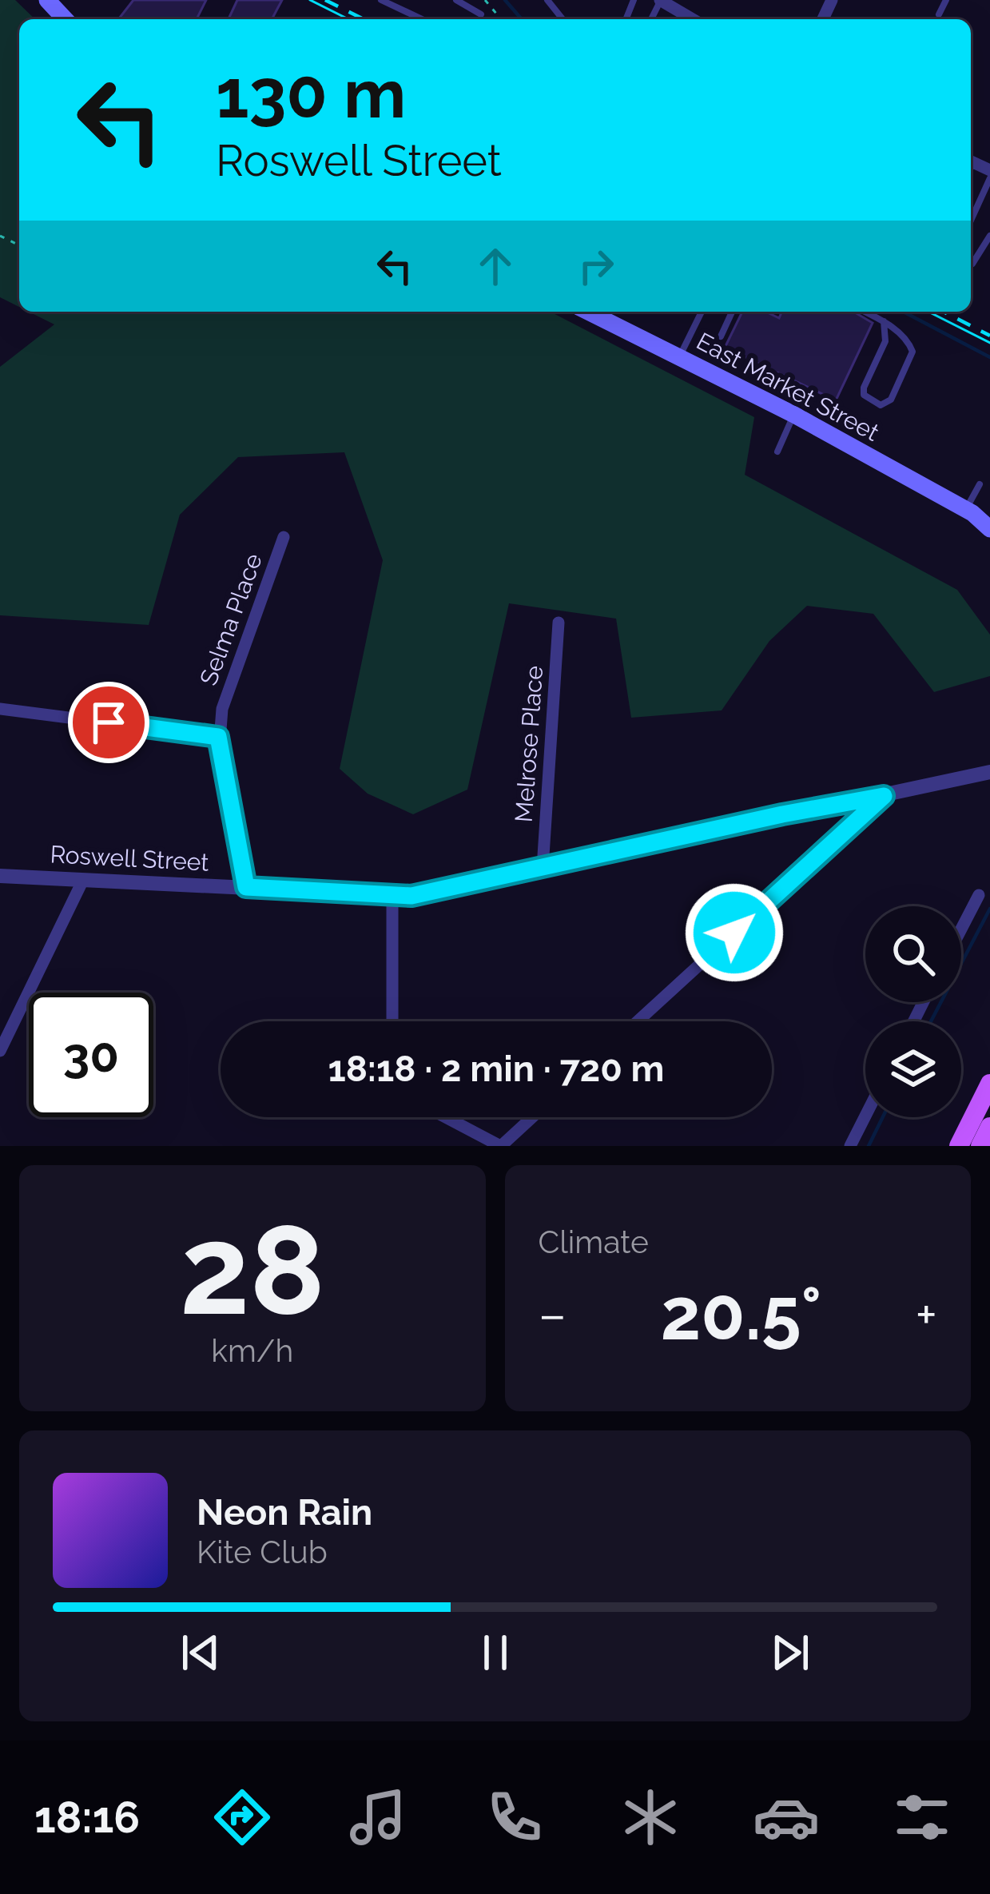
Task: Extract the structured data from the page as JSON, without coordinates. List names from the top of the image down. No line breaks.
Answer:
{"streets":{"main road":["East Market Street"],"street":["Selma Place","Melrose Place","Roswell Street"]},"crossings":[["Selma Place","Roswell Street"],["Melrose Place","Roswell Street"]],"page":{"turn":["130 m","Roswell Street"],"limit":"30","trip":"18:18 · 2 min · 720 m","tile":[["28","km/h"],"Climate"],"heat":["−","20.5°","+"],"song":["Neon Rain","Kite Club"],"tabs":"18:16"}}
